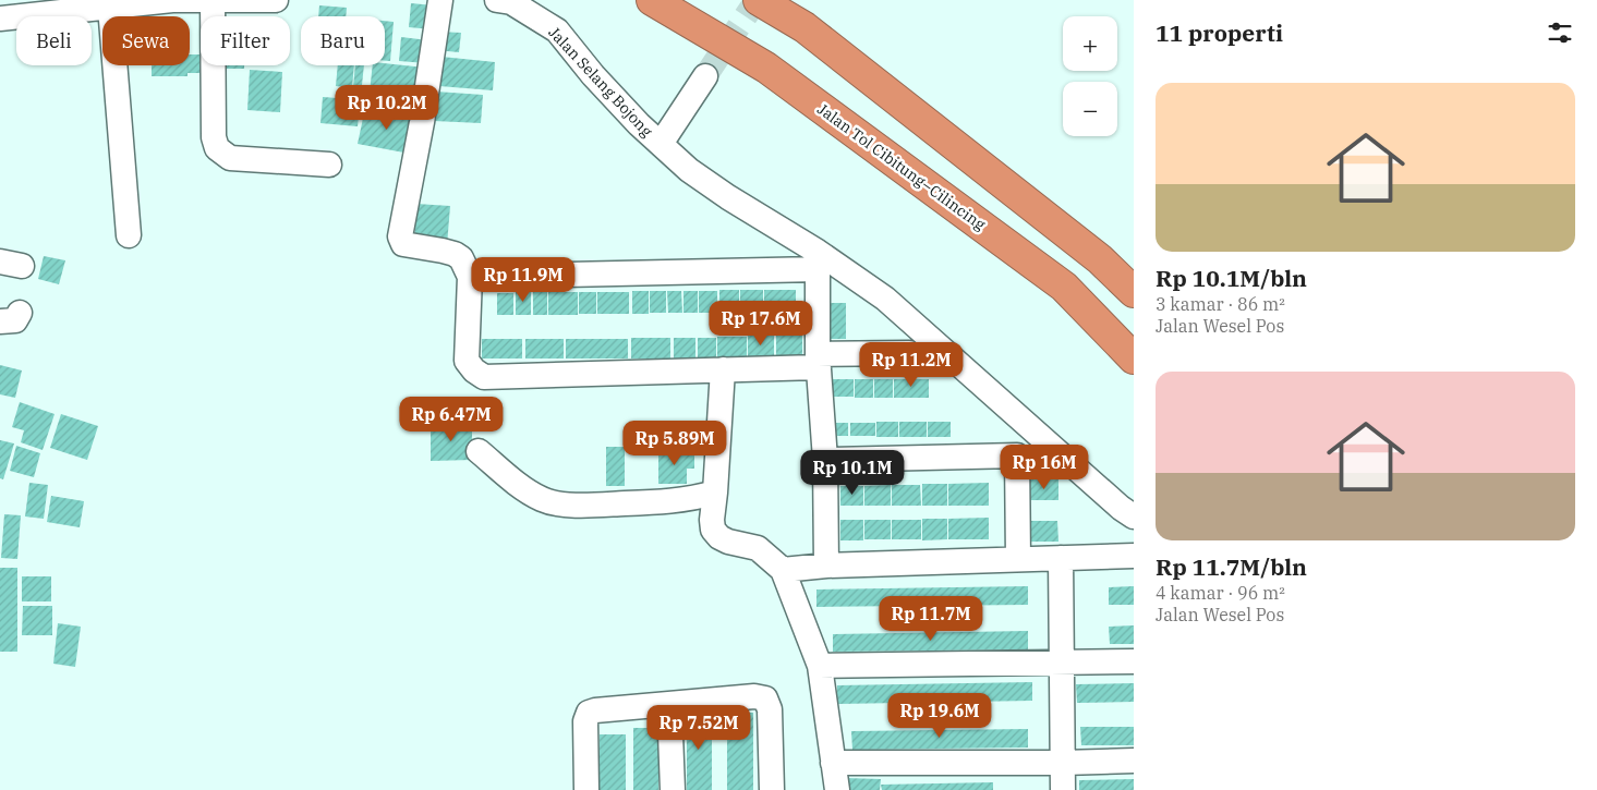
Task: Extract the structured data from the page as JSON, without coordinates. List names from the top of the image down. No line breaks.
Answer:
{"streets":{"highway":["Jalan Tol Cibitung–Cilincing"],"street":["Jalan Selang Bojong"]},"page":{"heading":"11 properti","map_buttons":["+","−"],"chip":["Beli","Sewa","Filter","Baru"],"list":[{"name":"Rp 10.1M/bln","note":"3 kamar · 86 m² · Jalan Wesel Pos"},{"name":"Rp 11.7M/bln","note":"4 kamar · 96 m² · Jalan Wesel Pos"}],"price":["Rp 10.2M","Rp 11.9M","Rp 17.6M","Rp 11.2M","Rp 6.47M","Rp 5.89M","Rp 16M","Rp 10.1M","Rp 11.7M","Rp 19.6M","Rp 7.52M"]}}
